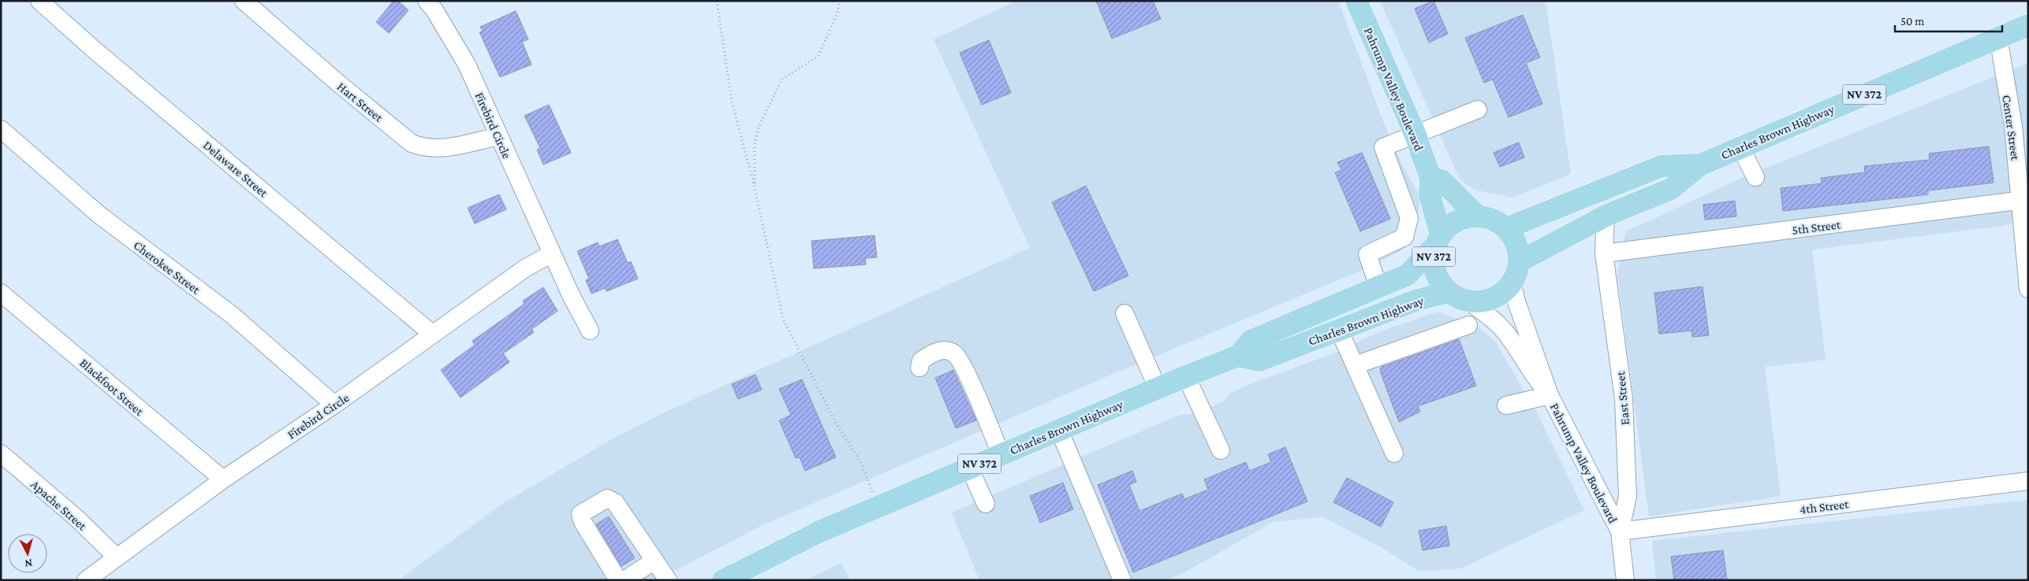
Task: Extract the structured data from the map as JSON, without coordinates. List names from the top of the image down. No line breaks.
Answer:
{"streets":{"main road":["Pahrump Valley Boulevard","NV 372","Charles Brown Highway"],"street":["Hart Street","Firebird Circle","Center Street","Delaware Street","5th Street","Cherokee Street","Blackfoot Street","East Street","Apache Street","4th Street"]},"crossings":[["Pahrump Valley Boulevard","NV 372"],["Pahrump Valley Boulevard","Charles Brown Highway"],["Pahrump Valley Boulevard","East Street"],["Pahrump Valley Boulevard","4th Street"],["NV 372","Charles Brown Highway"],["Hart Street","Firebird Circle"],["Firebird Circle","Delaware Street"],["Firebird Circle","Cherokee Street"],["Firebird Circle","Blackfoot Street"],["Firebird Circle","Apache Street"],["Center Street","Charles Brown Highway"],["Center Street","5th Street"],["Charles Brown Highway","East Street"],["5th Street","East Street"],["East Street","4th Street"]],"scale_bar":"50 m","north":"bottom"}
